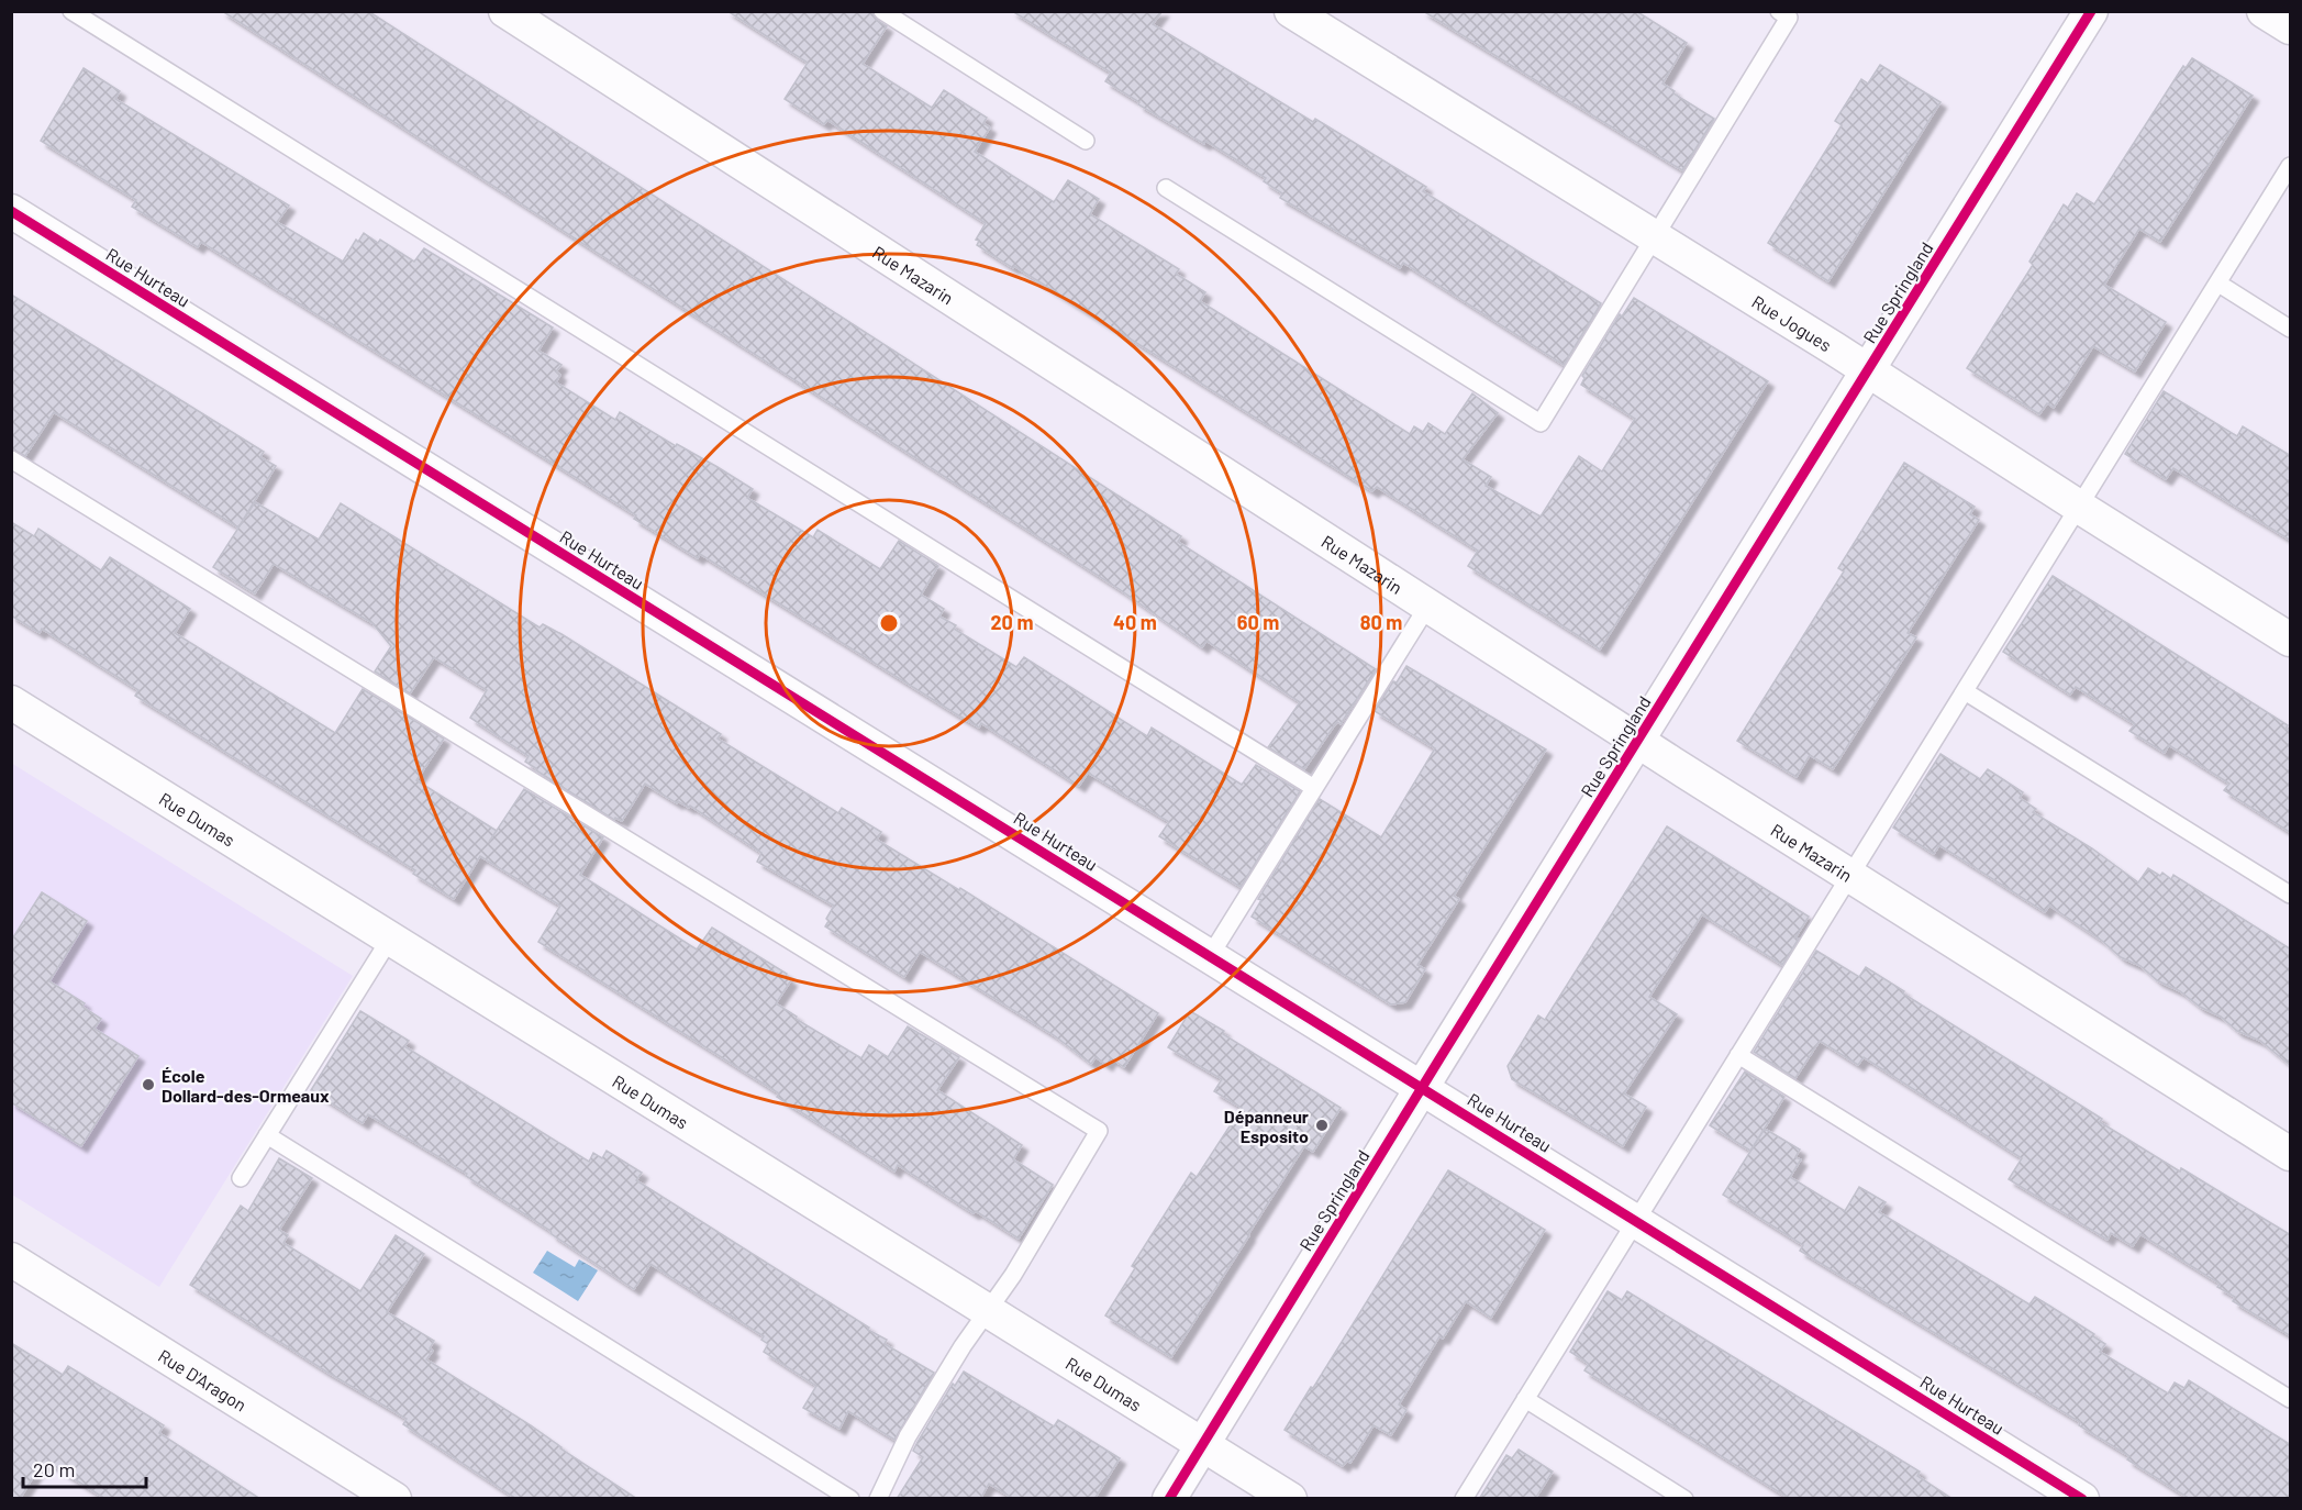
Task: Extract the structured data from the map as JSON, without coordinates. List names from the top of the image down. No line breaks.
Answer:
{"streets":{"street":["Rue Mazarin","Rue Hurteau","Rue Springland","Rue Jogues","Rue Dumas","Rue D'Aragon"]},"crossings":[["Rue Mazarin","Rue Springland"],["Rue Hurteau","Rue Springland"],["Rue Springland","Rue Jogues"],["Rue Springland","Rue Dumas"]],"places":["École Dollard-des-Ormeaux","Dépanneur Esposito"],"scale_bar":"20 m","rings":["20 m","40 m","60 m","80 m"]}
